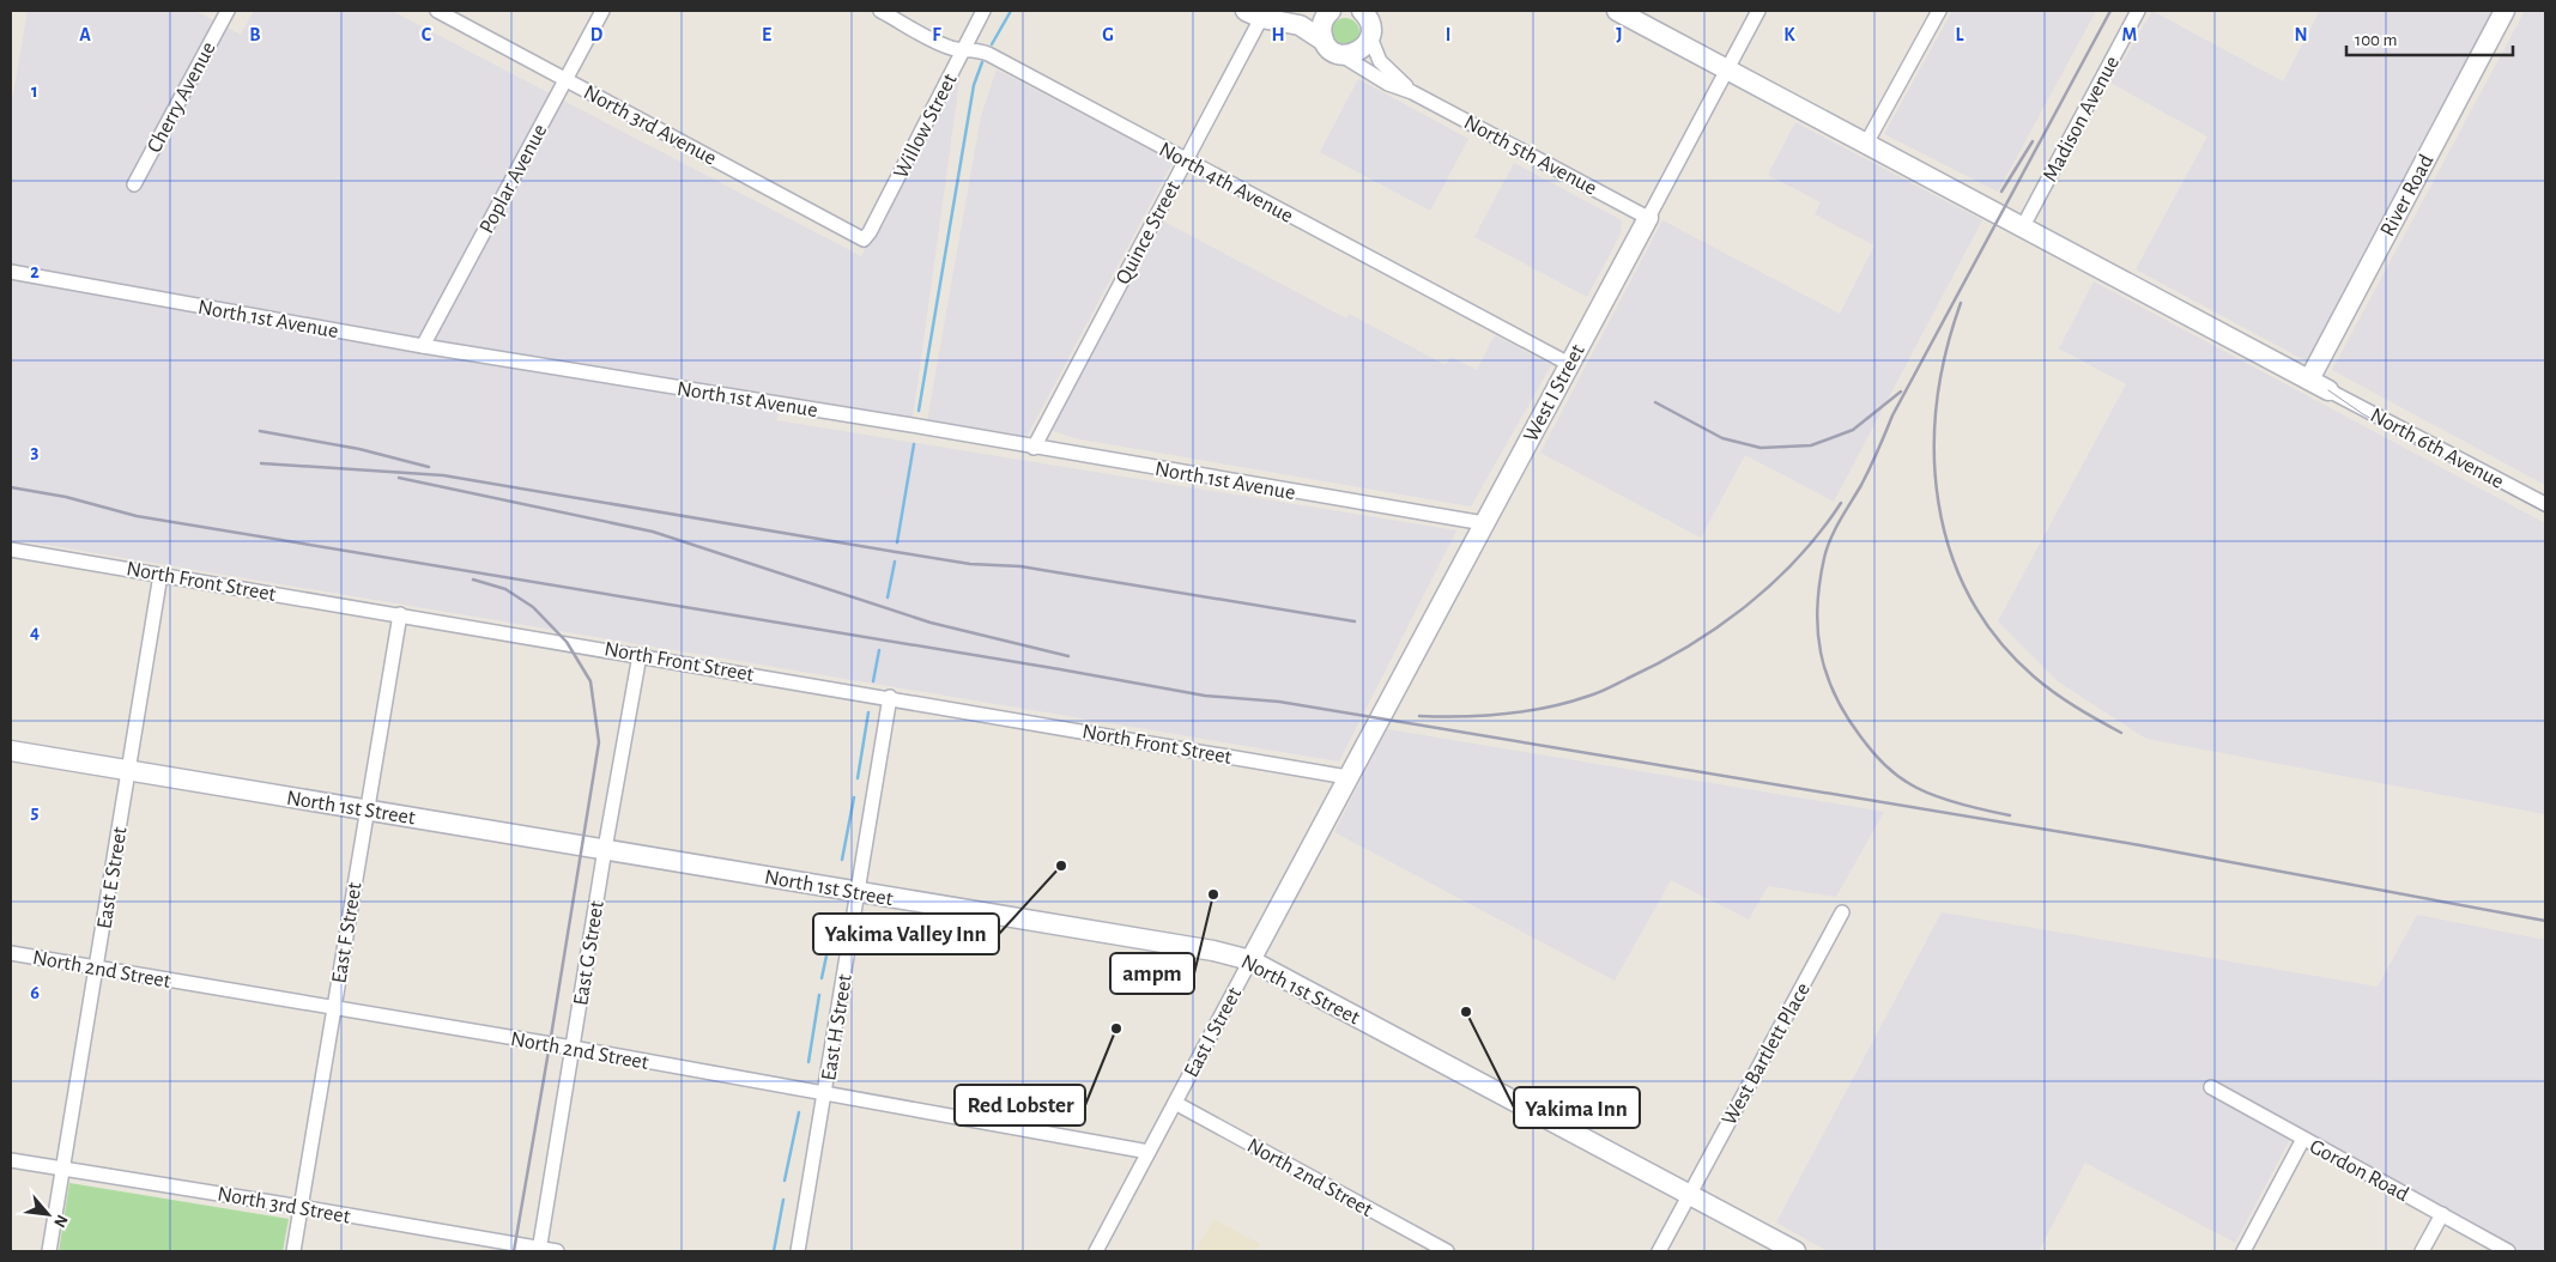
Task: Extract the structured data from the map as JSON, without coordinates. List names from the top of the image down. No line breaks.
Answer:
{"streets":{"street":["Cherry Avenue","Madison Avenue","North 3rd Avenue","Willow Street","North 5th Avenue","Poplar Avenue","North 4th Avenue","River Road","Quince Street","North 1st Avenue","West I Street","North 6th Avenue","North Front Street","North 1st Street","East E Street","East F Street","East G Street","North 2nd Street","East H Street","East I Street","West Bartlett Place","Gordon Road","North 3rd Street"]},"crossings":[["North 3rd Avenue","Willow Street"],["North 3rd Avenue","Poplar Avenue"],["Willow Street","North 4th Avenue"],["North 5th Avenue","West I Street"],["Poplar Avenue","North 1st Avenue"],["North 4th Avenue","Quince Street"],["North 4th Avenue","West I Street"],["Quince Street","North 1st Avenue"],["North 1st Avenue","West I Street"],["West I Street","East I Street"],["North Front Street","East E Street"],["North Front Street","East F Street"],["North Front Street","East G Street"],["North Front Street","East H Street"],["North Front Street","East I Street"],["North 1st Street","East E Street"],["North 1st Street","East F Street"],["North 1st Street","East G Street"],["North 1st Street","East H Street"],["North 1st Street","East I Street"],["North 1st Street","West Bartlett Place"],["East E Street","North 2nd Street"],["East E Street","North 3rd Street"],["East F Street","North 2nd Street"],["East F Street","North 3rd Street"],["East G Street","North 2nd Street"],["East G Street","North 3rd Street"],["North 2nd Street","East H Street"],["North 2nd Street","East I Street"]],"places":["Yakima Valley Inn","ampm","Yakima Inn","Red Lobster"],"scale_bar":"100 m","north":"bottom right","grid":{"columns":["A","B","C","D","E","F","G","H","I","J","K","L","M","N"],"rows":["1","2","3","4","5","6"]}}
